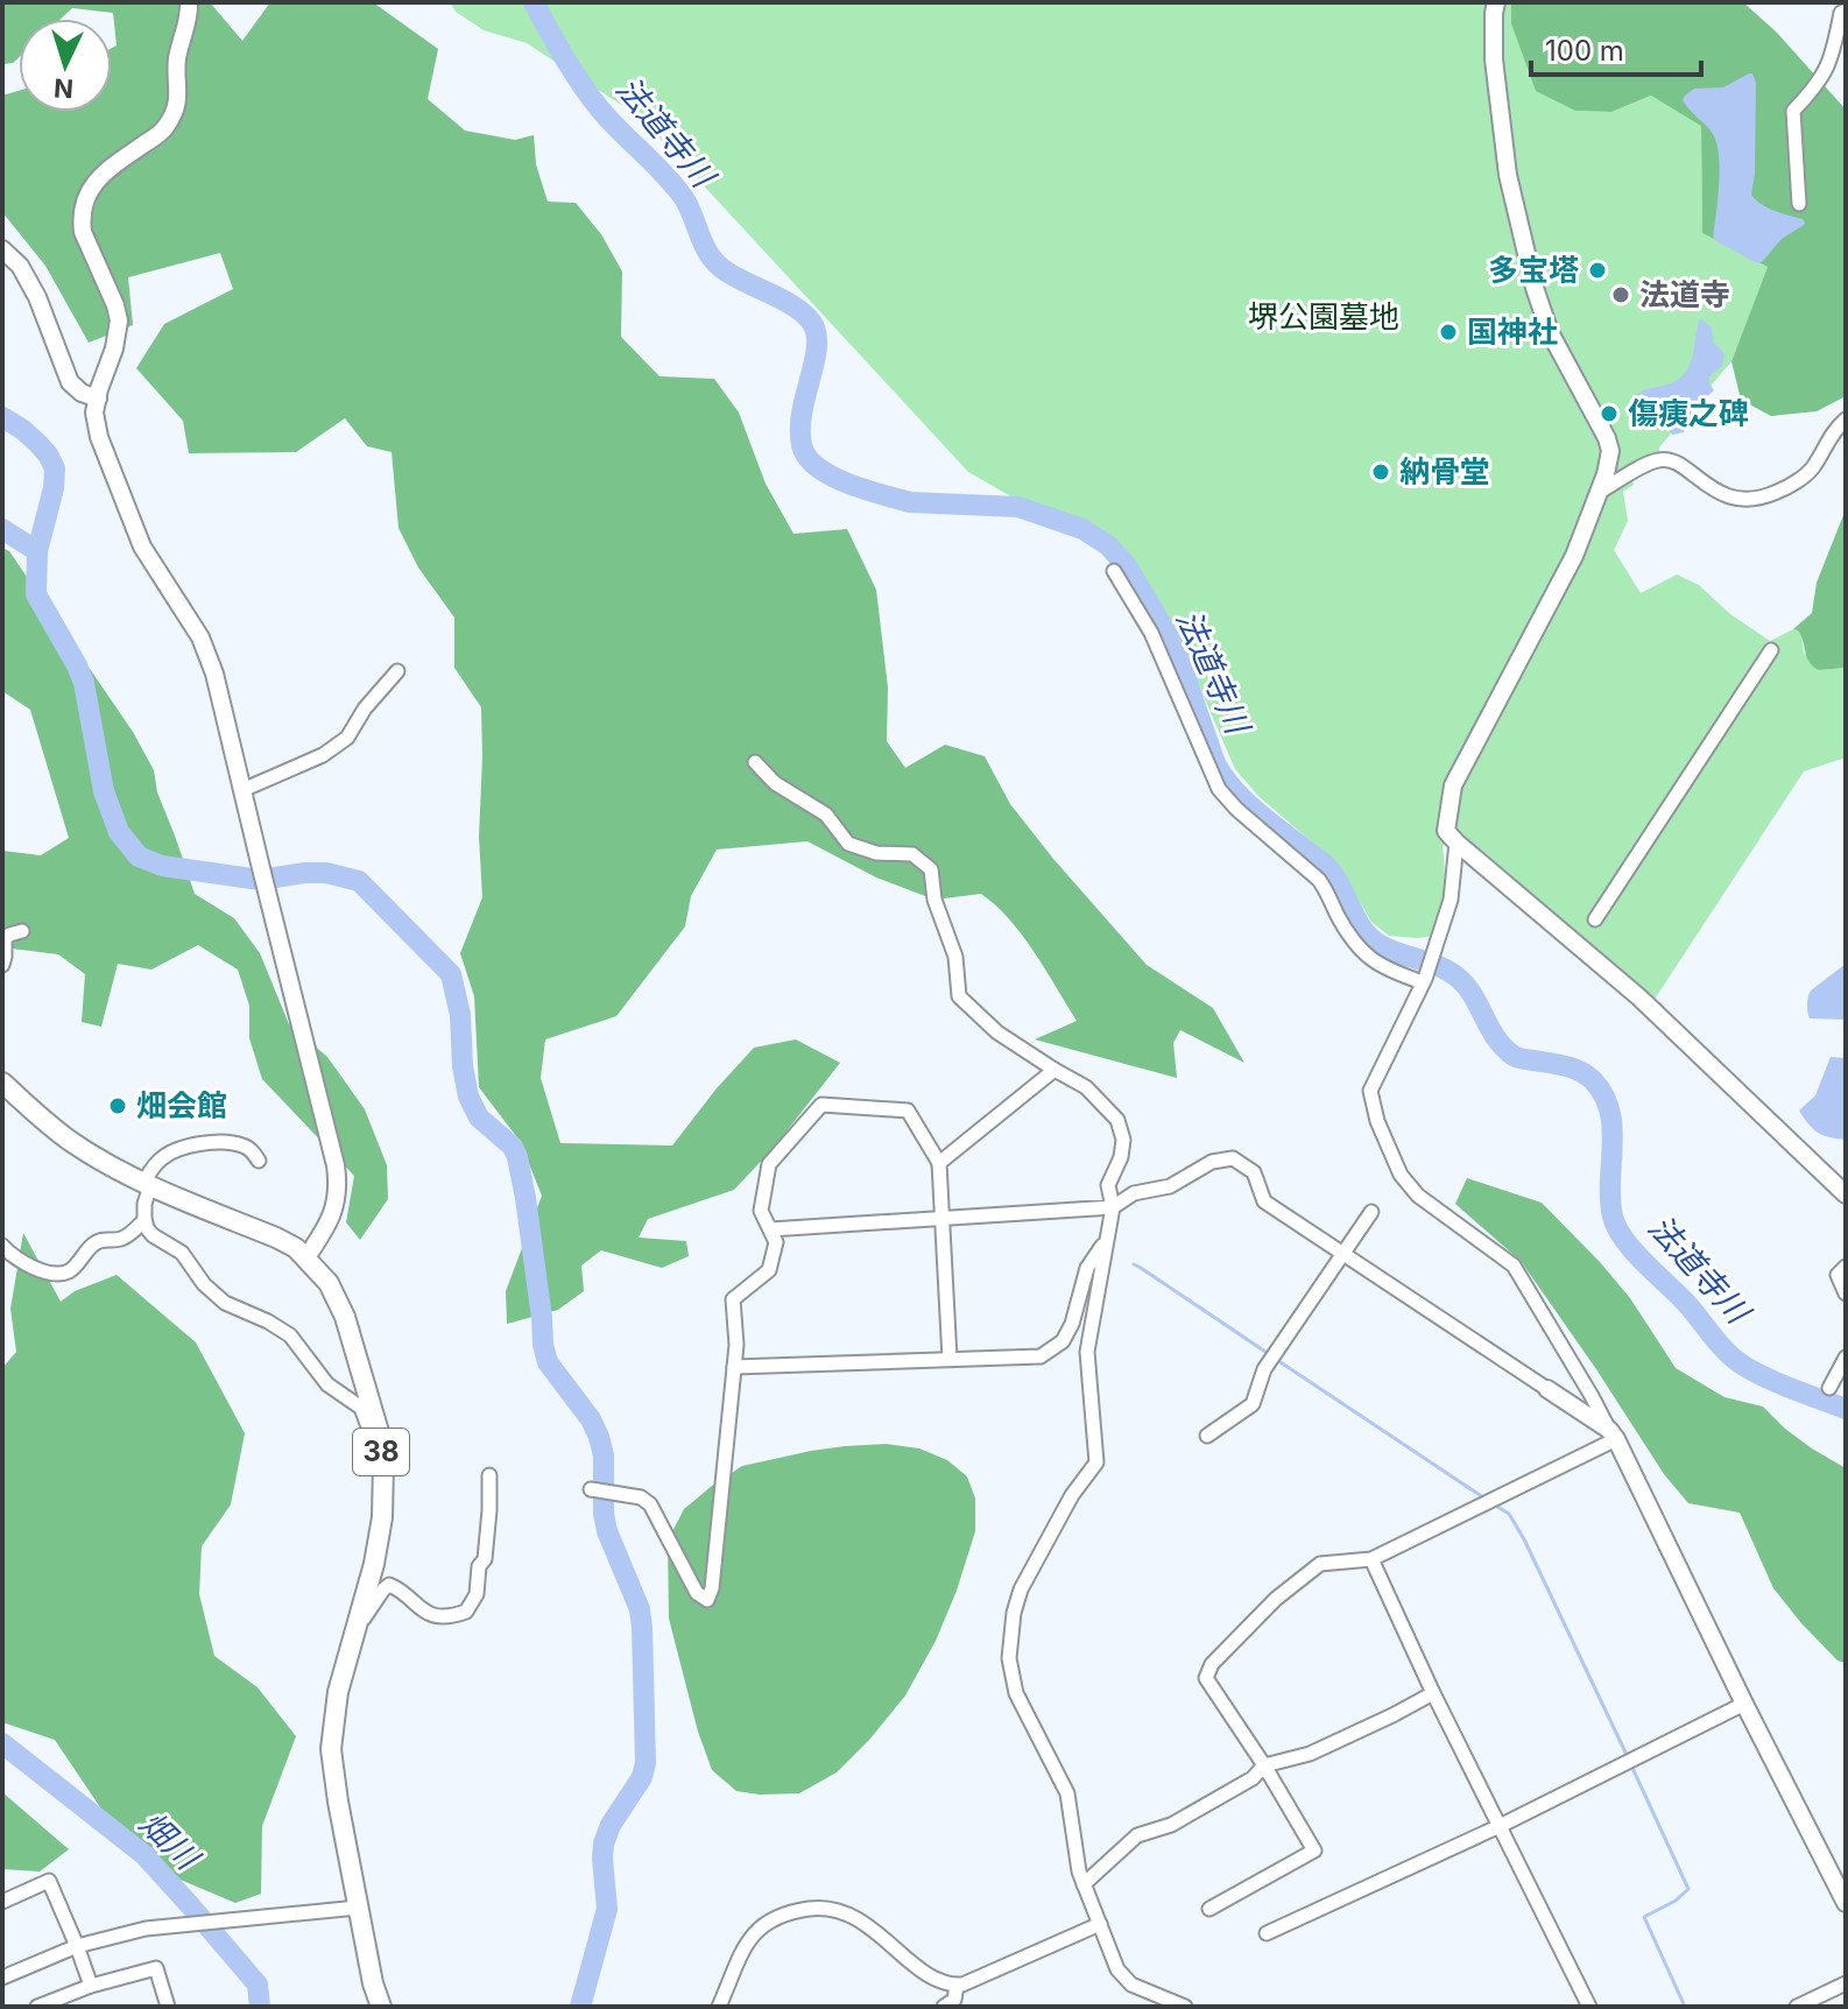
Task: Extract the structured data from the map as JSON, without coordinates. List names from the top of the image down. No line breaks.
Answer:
{"streets":{"main road":["38"]},"water":["法道寺川","畑川"],"parks":["堺公園墓地"],"places":["多宝塔","法道寺","国神社","傷痍之碑","納骨堂","畑会館"],"scale_bar":"100 m","north":"bottom"}
